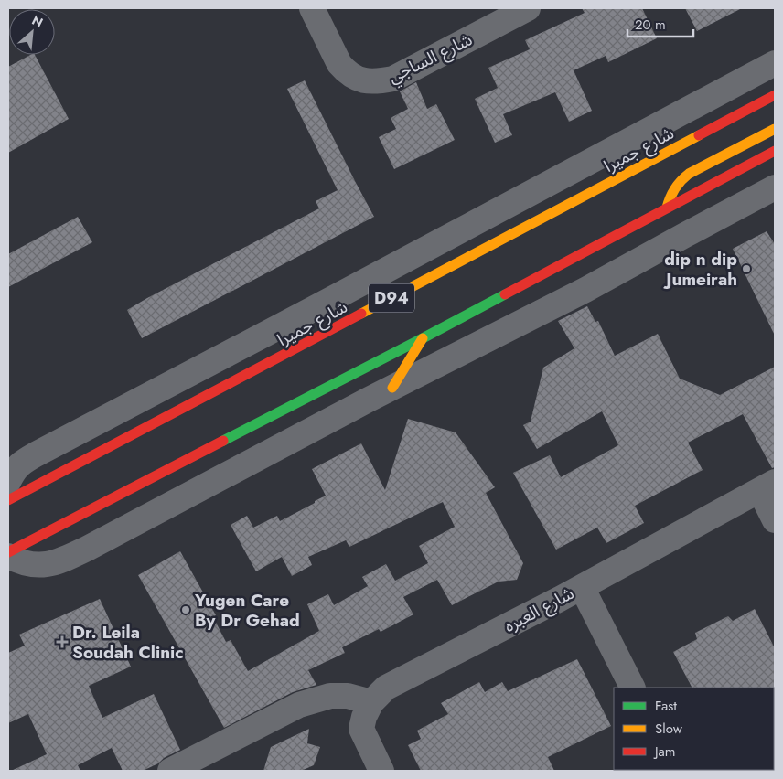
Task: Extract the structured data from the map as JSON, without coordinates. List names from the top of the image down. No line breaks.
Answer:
{"streets":{"main road":["شارع جميرا","D94"],"street":["شارع الساجي","شارع العبره"]},"places":{"other":["dip n dip Jumeirah","Yugen Care By Dr Gehad"],"health":["Dr. Leila Soudah Clinic"]},"legend":["Fast","Slow","Jam"],"scale_bar":"20 m","north":"top right"}
